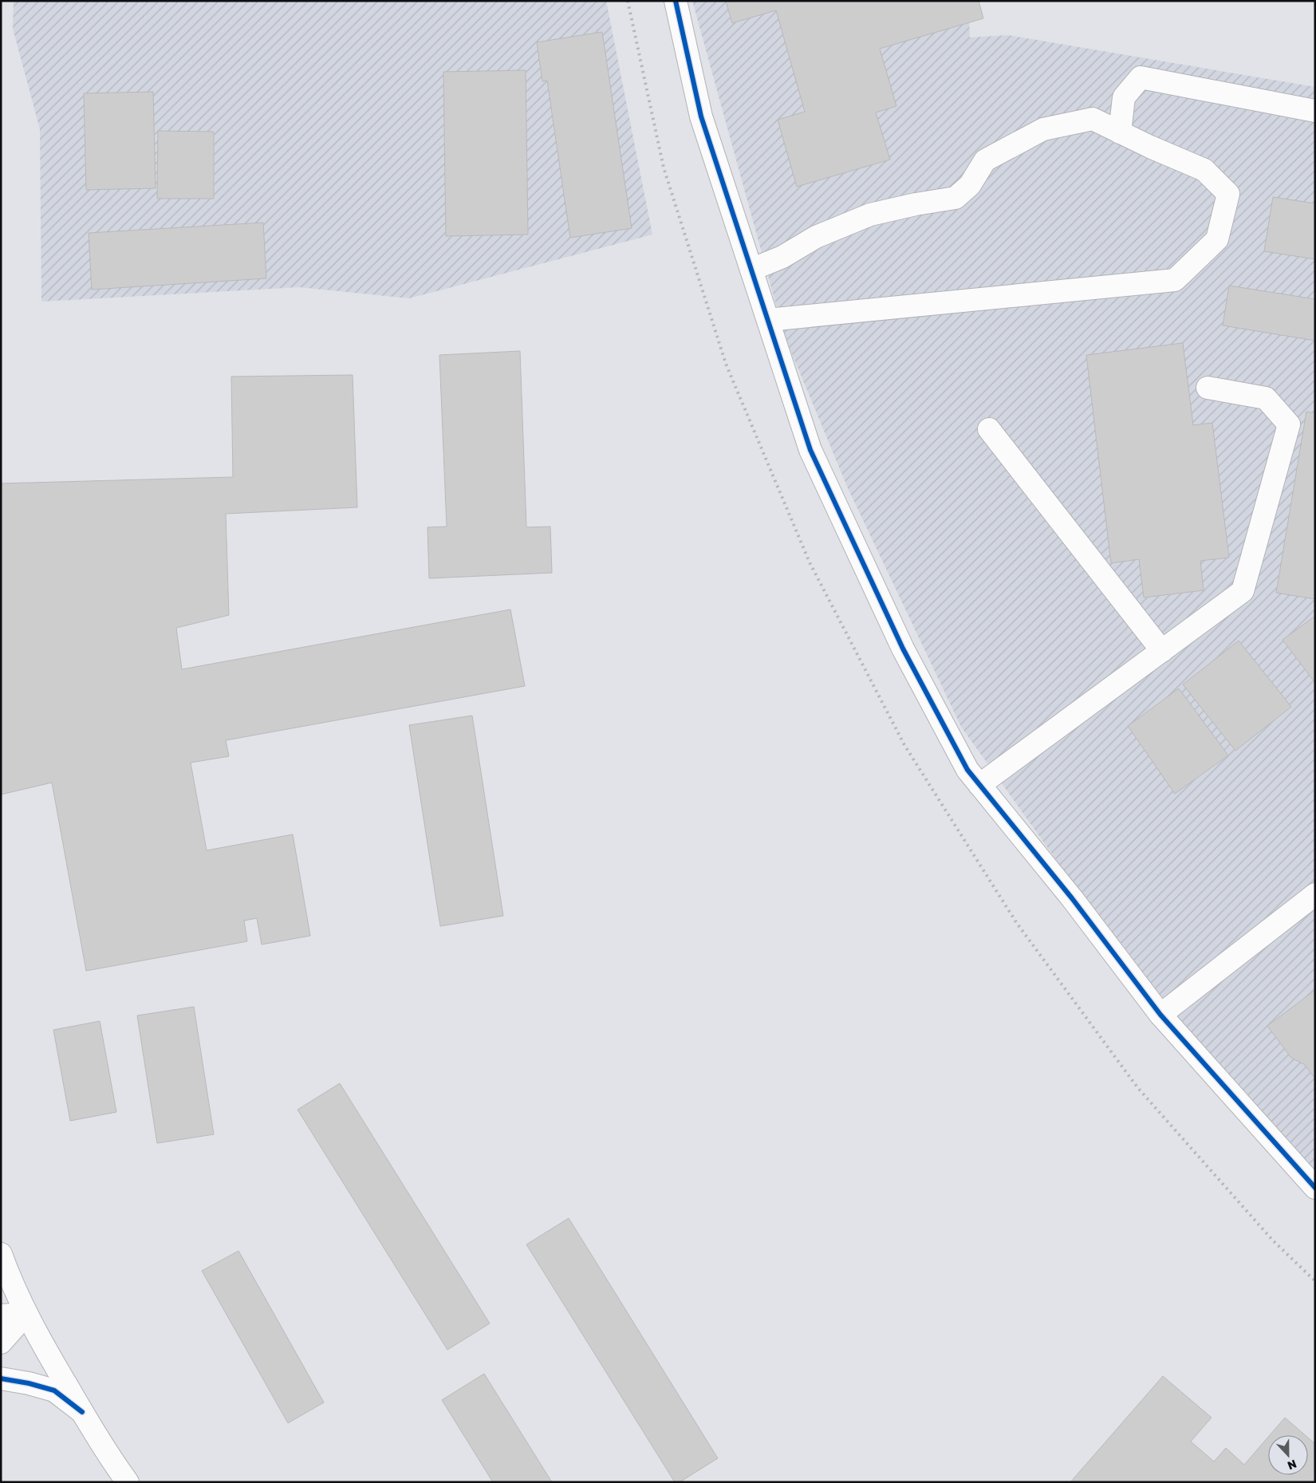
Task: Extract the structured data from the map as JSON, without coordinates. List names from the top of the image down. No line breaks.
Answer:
{"north":"bottom"}
